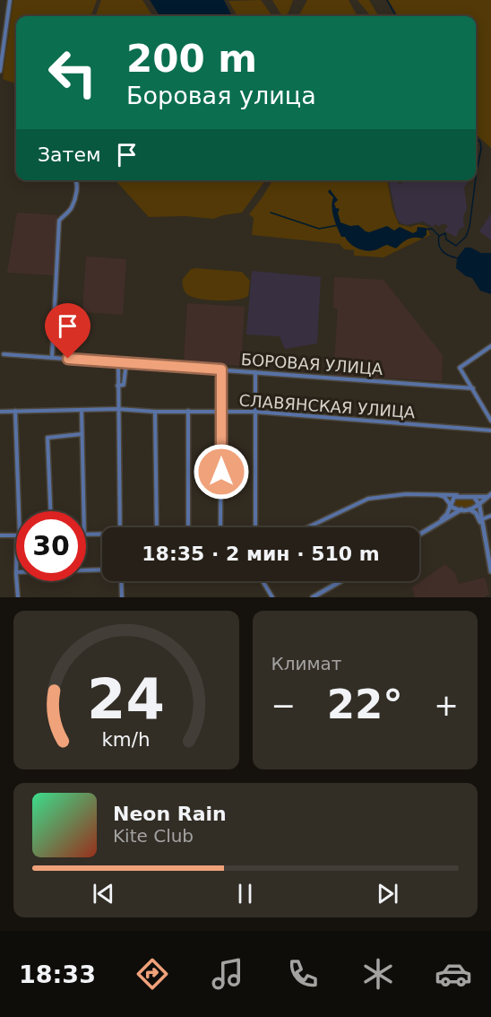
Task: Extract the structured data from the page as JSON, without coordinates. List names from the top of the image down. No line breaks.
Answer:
{"streets":{"street":["БОРОВАЯ УЛИЦА","СЛАВЯНСКАЯ УЛИЦА"]},"page":{"turn":["200 m","Боровая улица"],"then":"Затем","limit":"30","trip":"18:35 · 2 мин · 510 m","tile":"Климат","heat":["−","22°","+"],"song":["Neon Rain","Kite Club"],"tabs":"18:33","gauge":["24","km/h"]}}
